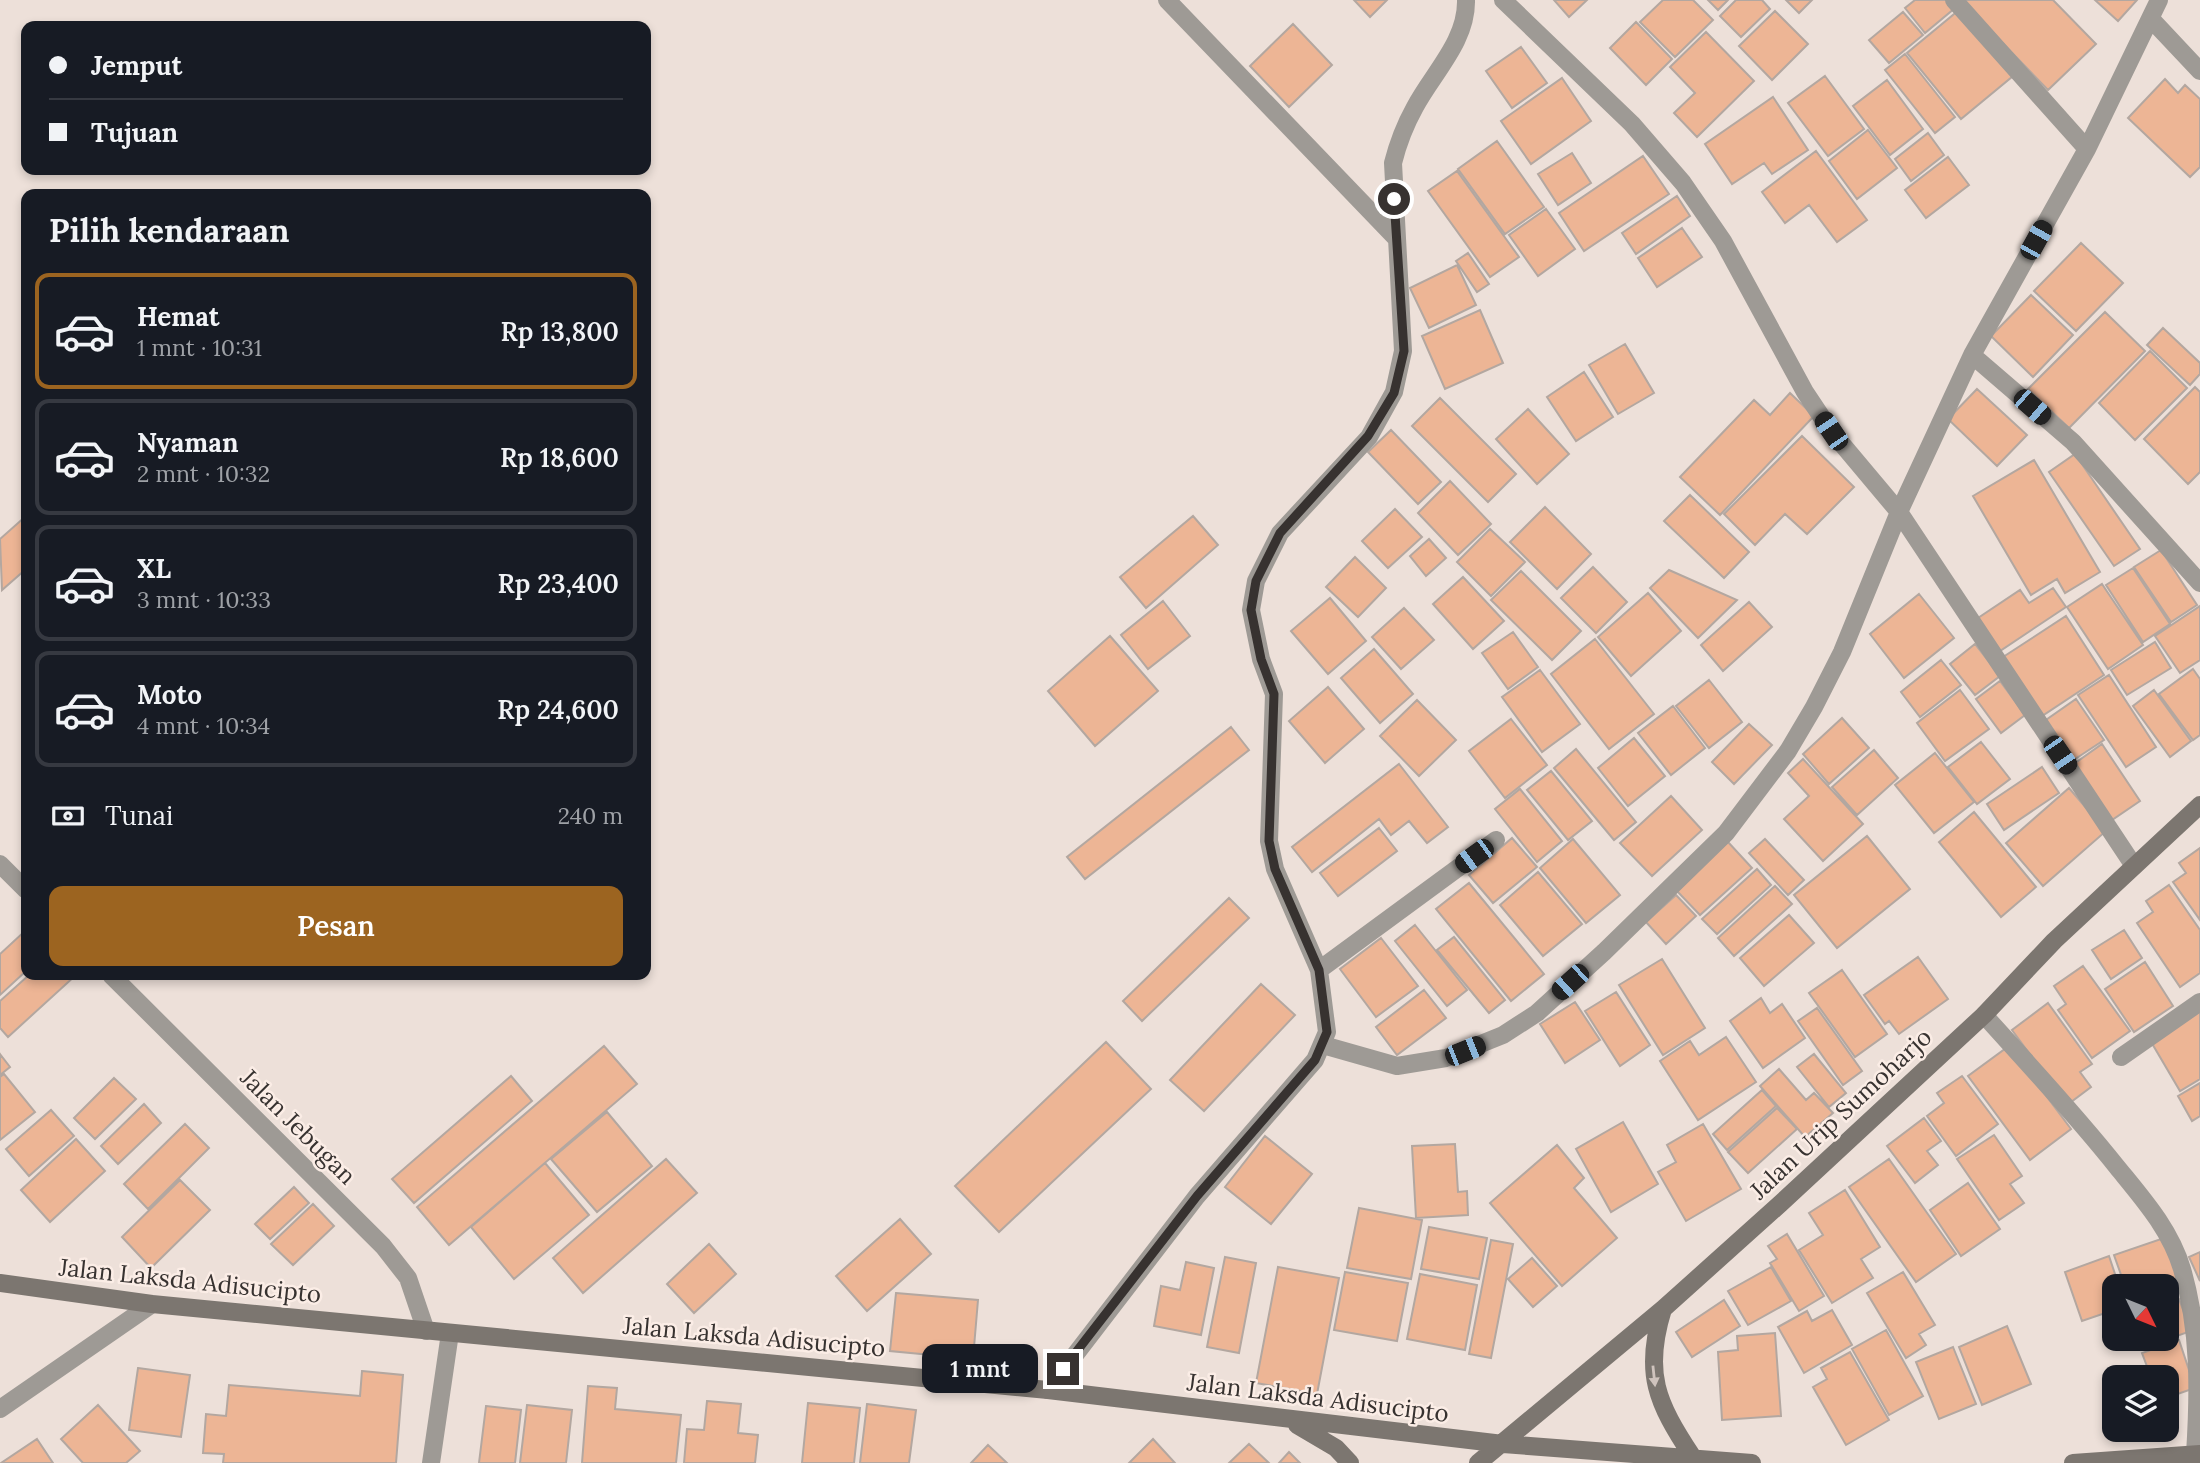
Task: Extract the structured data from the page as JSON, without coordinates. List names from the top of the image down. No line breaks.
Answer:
{"streets":{"main road":["Jalan Urip Sumoharjo","Jalan Laksda Adisucipto"],"street":["Jalan Jebugan"]},"crossings":[["Jalan Urip Sumoharjo","Jalan Laksda Adisucipto"],["Jalan Jebugan","Jalan Laksda Adisucipto"]],"north":"bottom right","page":{"banner":["Jemput","Tujuan"],"heading":"Pilih kendaraan","list":[{"name":"Hemat","note":"1 mnt · 10:31","value":"Rp 13,800"},{"name":"Nyaman","note":"2 mnt · 10:32","value":"Rp 18,600"},{"name":"XL","note":"3 mnt · 10:33","value":"Rp 23,400"},{"name":"Moto","note":"4 mnt · 10:34","value":"Rp 24,600"}],"pay":["Tunai","240 m"],"buttons":"Pesan","bubble":"1 mnt"}}
